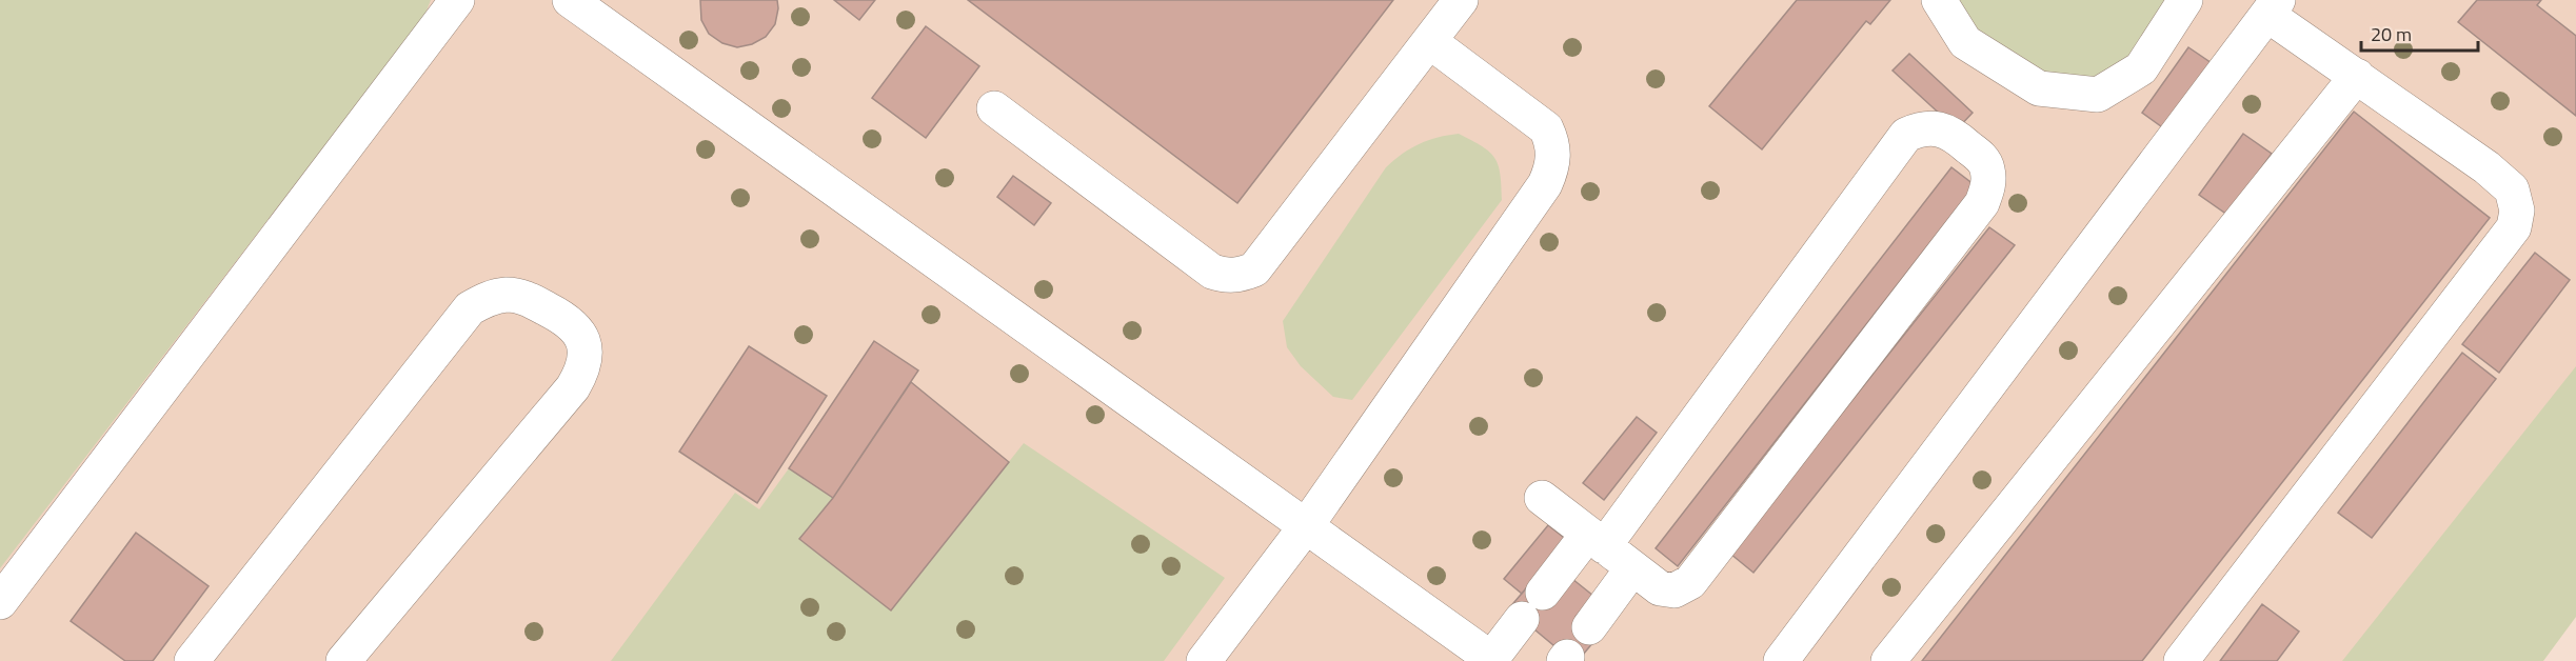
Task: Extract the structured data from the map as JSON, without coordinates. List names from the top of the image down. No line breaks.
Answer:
{"scale_bar":"20 m"}
